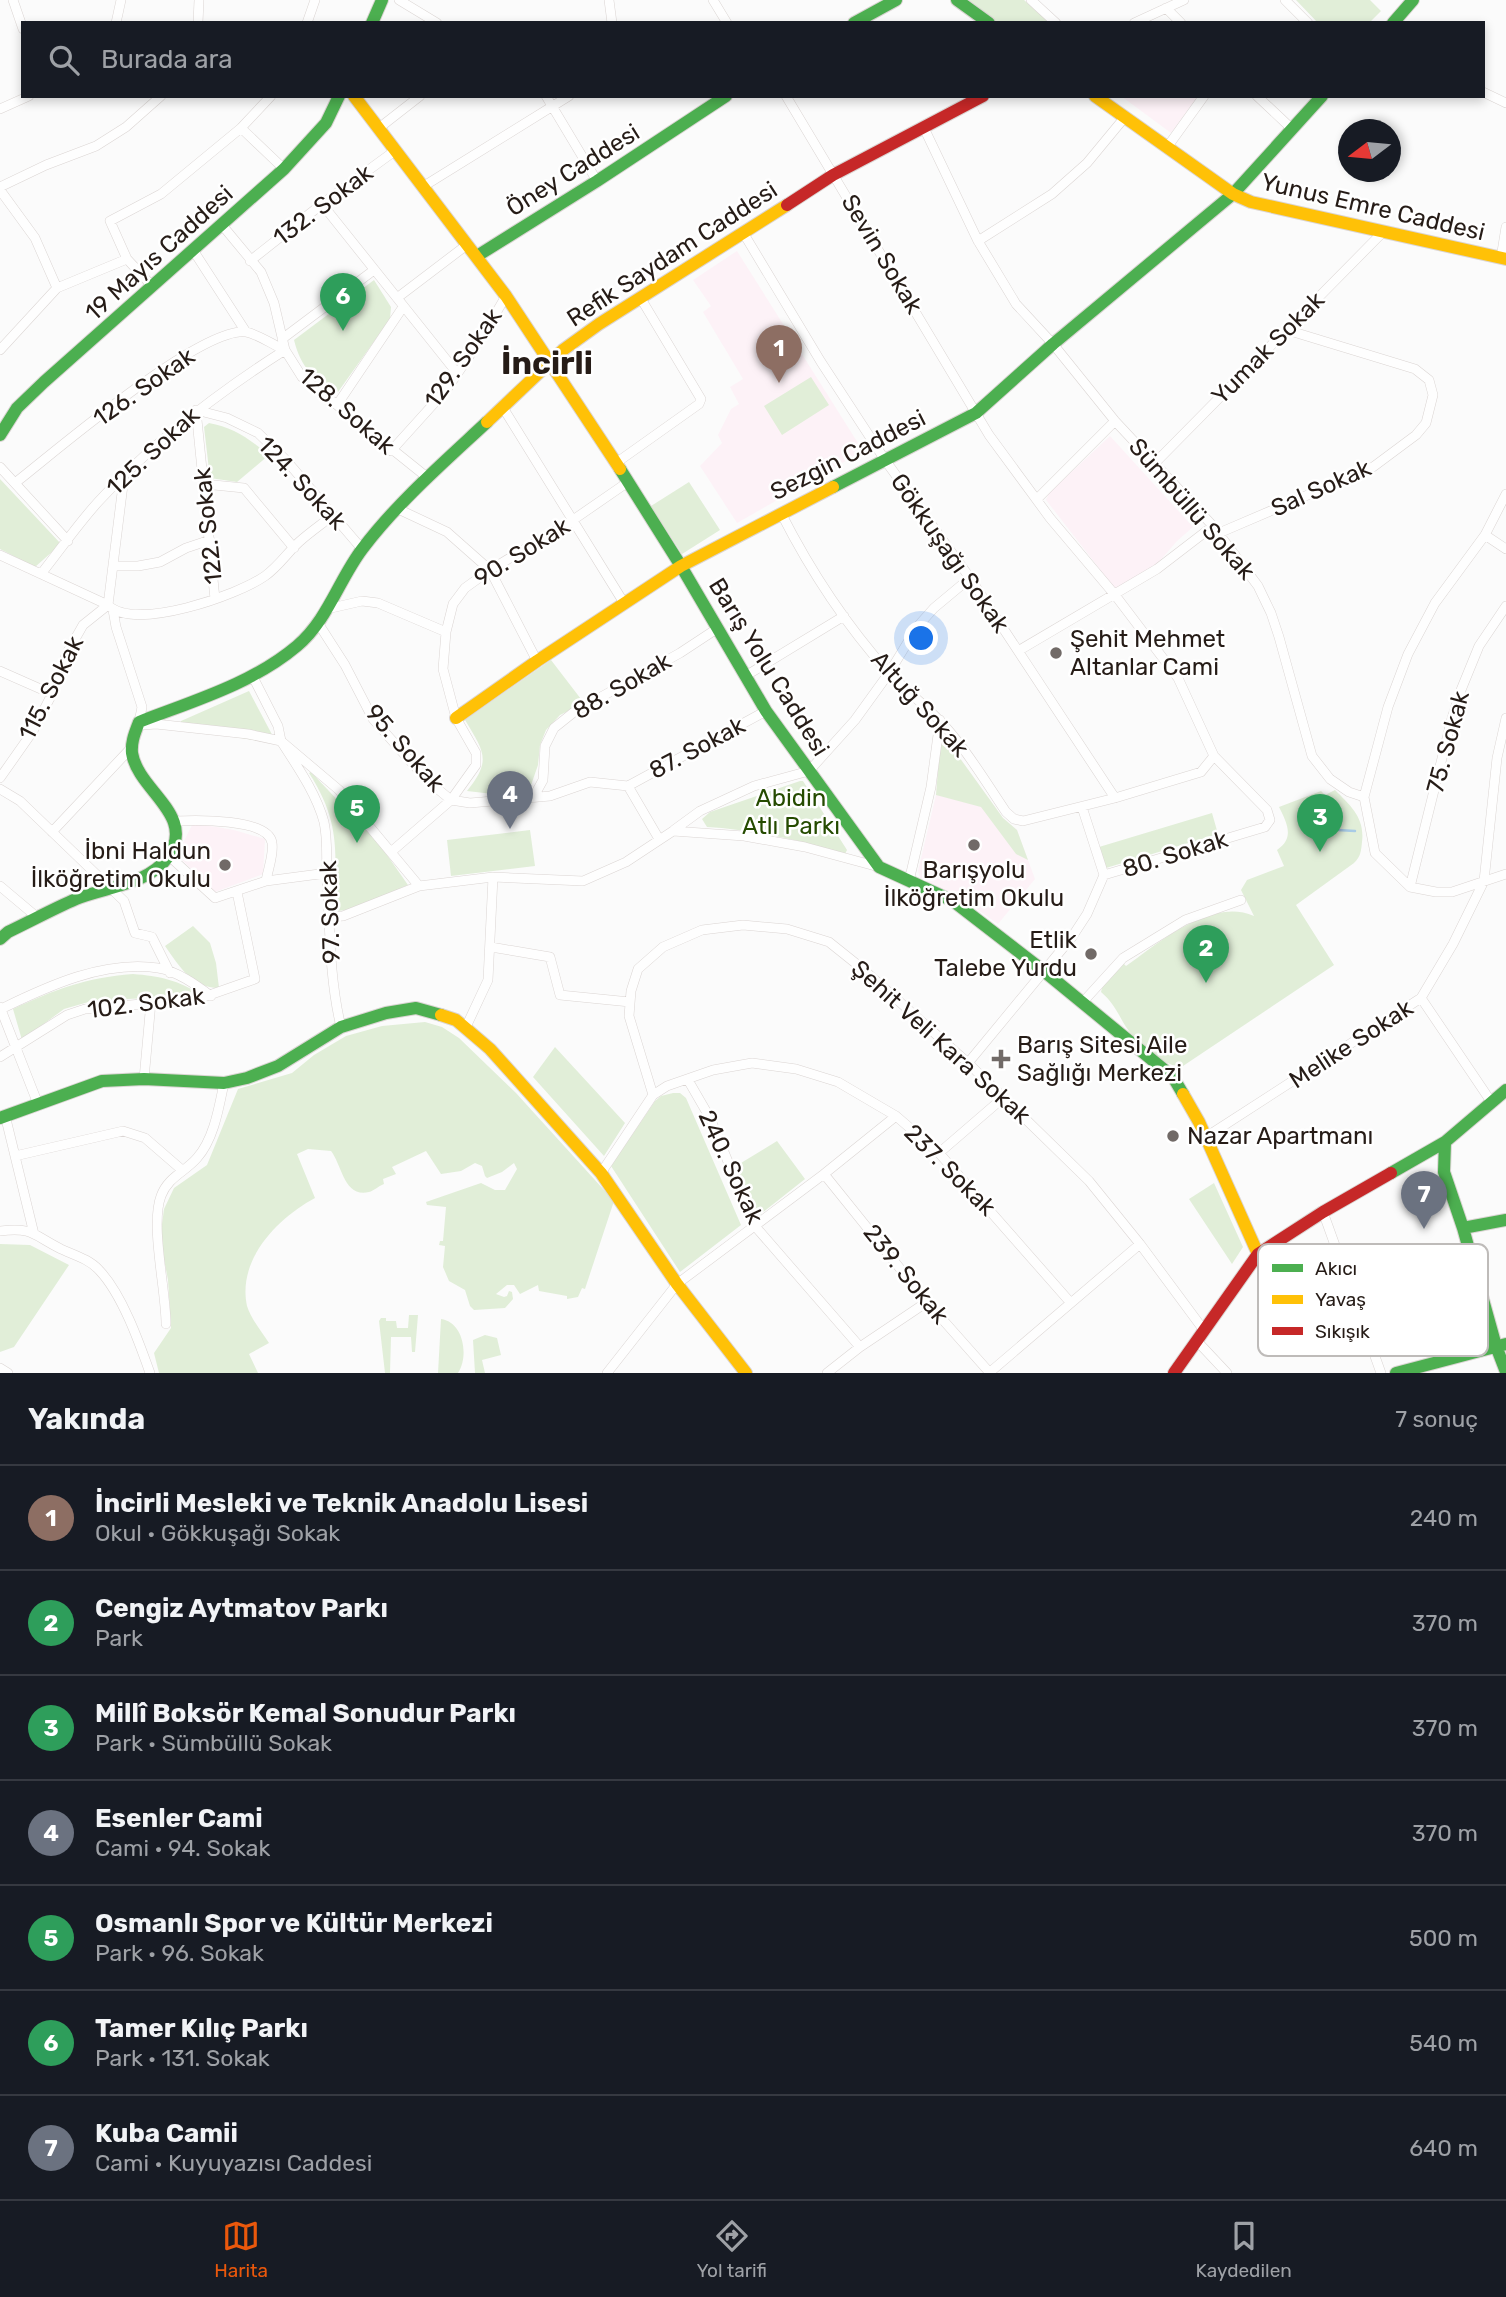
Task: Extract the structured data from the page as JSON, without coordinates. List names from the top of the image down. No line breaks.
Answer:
{"streets":{"street":["Öney Caddesi","132. Sokak","Yunus Emre Caddesi","19 Mayıs Caddesi","Refik Saydam Caddesi","Sevin Sokak","Yumak Sokak","129. Sokak","126. Sokak","128. Sokak","125. Sokak","Sezgin Caddesi","124. Sokak","Sal Sokak","Sümbüllü Sokak","122. Sokak","90. Sokak","Gökkuşağı Sokak","Barış Yolu Caddesi","88. Sokak","115. Sokak","Altuğ Sokak","75. Sokak","95. Sokak","87. Sokak","80. Sokak","97. Sokak","102. Sokak","Şehit Veli Kara Sokak","Melike Sokak","240. Sokak","237. Sokak","239. Sokak"]},"crossings":[["Öney Caddesi","Barış Yolu Caddesi"],["132. Sokak","128. Sokak"],["132. Sokak","Barış Yolu Caddesi"],["Yunus Emre Caddesi","Yumak Sokak"],["Yunus Emre Caddesi","Sezgin Caddesi"],["19 Mayıs Caddesi","128. Sokak"],["Refik Saydam Caddesi","Sevin Sokak"],["Refik Saydam Caddesi","128. Sokak"],["Refik Saydam Caddesi","124. Sokak"],["Refik Saydam Caddesi","Sümbüllü Sokak"],["Refik Saydam Caddesi","Gökkuşağı Sokak"],["Refik Saydam Caddesi","Barış Yolu Caddesi"],["Refik Saydam Caddesi","95. Sokak"],["Refik Saydam Caddesi","97. Sokak"],["Sevin Sokak","Sezgin Caddesi"],["Sevin Sokak","Sal Sokak"],["Sevin Sokak","Altuğ Sokak"],["Sevin Sokak","80. Sokak"],["Yumak Sokak","Sal Sokak"],["Yumak Sokak","Sümbüllü Sokak"],["129. Sokak","128. Sokak"],["129. Sokak","Barış Yolu Caddesi"],["128. Sokak","125. Sokak"],["125. Sokak","124. Sokak"],["125. Sokak","122. Sokak"],["Sezgin Caddesi","Sümbüllü Sokak"],["Sezgin Caddesi","90. Sokak"],["Sezgin Caddesi","Gökkuşağı Sokak"],["Sezgin Caddesi","Barış Yolu Caddesi"],["Sezgin Caddesi","Altuğ Sokak"],["124. Sokak","122. Sokak"],["Sal Sokak","Sümbüllü Sokak"],["Sal Sokak","Gökkuşağı Sokak"],["90. Sokak","Barış Yolu Caddesi"],["90. Sokak","95. Sokak"],["Gökkuşağı Sokak","Altuğ Sokak"],["Barış Yolu Caddesi","88. Sokak"],["Barış Yolu Caddesi","87. Sokak"],["Barış Yolu Caddesi","80. Sokak"],["Barış Yolu Caddesi","Melike Sokak"],["Altuğ Sokak","80. Sokak"],["80. Sokak","Şehit Veli Kara Sokak"],["240. Sokak","237. Sokak"]],"districts":["İncirli"],"parks":["Abidin Atlı Parkı"],"places":{"other":["Şehit Mehmet Altanlar Cami","Barışyolu İlköğretim Okulu","İbni Haldun İlköğretim Okulu","Etlik Talebe Yurdu","Nazar Apartmanı"],"health":["Barış Sitesi Aile Sağlığı Merkezi"]},"legend":["Akıcı","Yavaş","Sıkışık"],"north":"left","page":{"search":"Burada ara","pins":["6","1","4","5","3","2","7"],"heading":["Yakında","7 sonuç"],"list":[{"mark":"1","name":"İncirli Mesleki ve Teknik Anadolu Lisesi","note":"Okul · Gökkuşağı Sokak","value":"240 m"},{"mark":"2","name":"Cengiz Aytmatov Parkı","note":"Park","value":"370 m"},{"mark":"3","name":"Millî Boksör Kemal Sonudur Parkı","note":"Park · Sümbüllü Sokak","value":"370 m"},{"mark":"4","name":"Esenler Cami","note":"Cami · 94. Sokak","value":"370 m"},{"mark":"5","name":"Osmanlı Spor ve Kültür Merkezi","note":"Park · 96. Sokak","value":"500 m"},{"mark":"6","name":"Tamer Kılıç Parkı","note":"Park · 131. Sokak","value":"540 m"},{"mark":"7","name":"Kuba Camii","note":"Cami · Kuyuyazısı Caddesi","value":"640 m"}],"nav":["Harita","Yol tarifi","Kaydedilen"]}}
